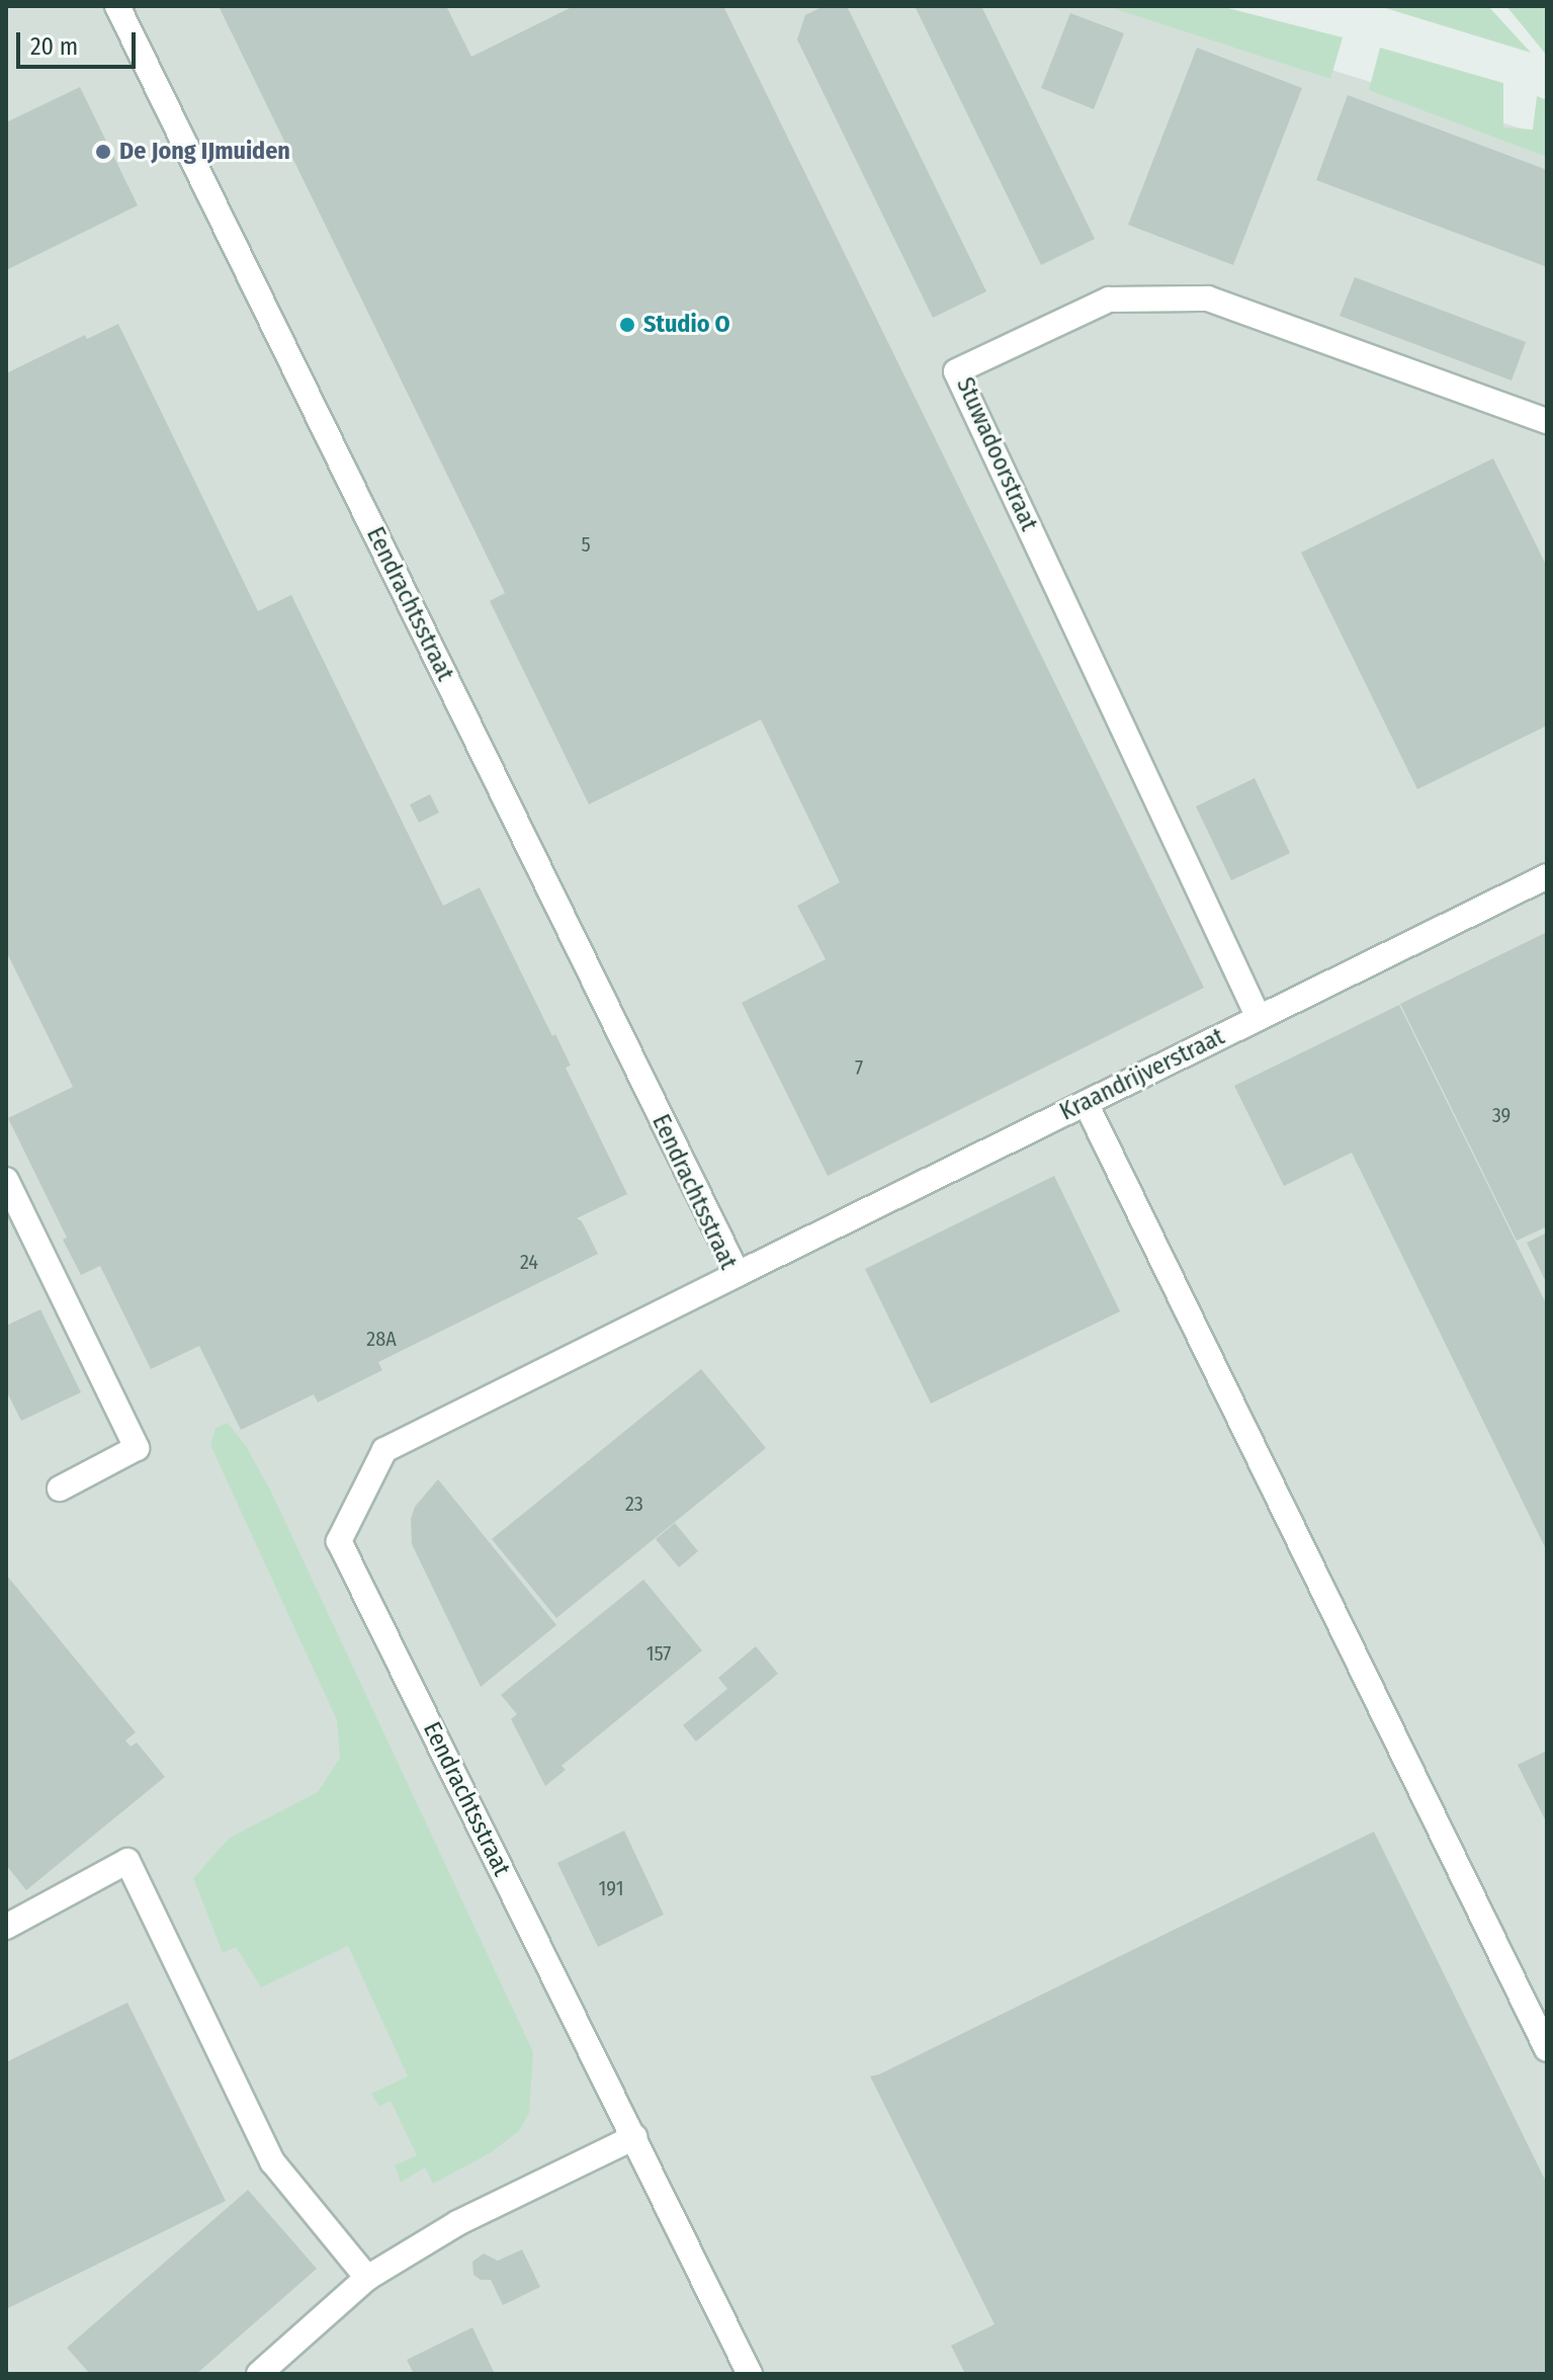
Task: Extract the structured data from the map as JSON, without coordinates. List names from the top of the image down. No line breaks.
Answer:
{"streets":{"street":["Stuwadoorstraat","Eendrachtsstraat","Kraandrijverstraat"]},"crossings":[["Stuwadoorstraat","Kraandrijverstraat"],["Eendrachtsstraat","Kraandrijverstraat"]],"places":["De Jong IJmuiden","Studio O"],"house_numbers":["5","7","39","24","28A","23","157","191"],"scale_bar":"20 m"}
